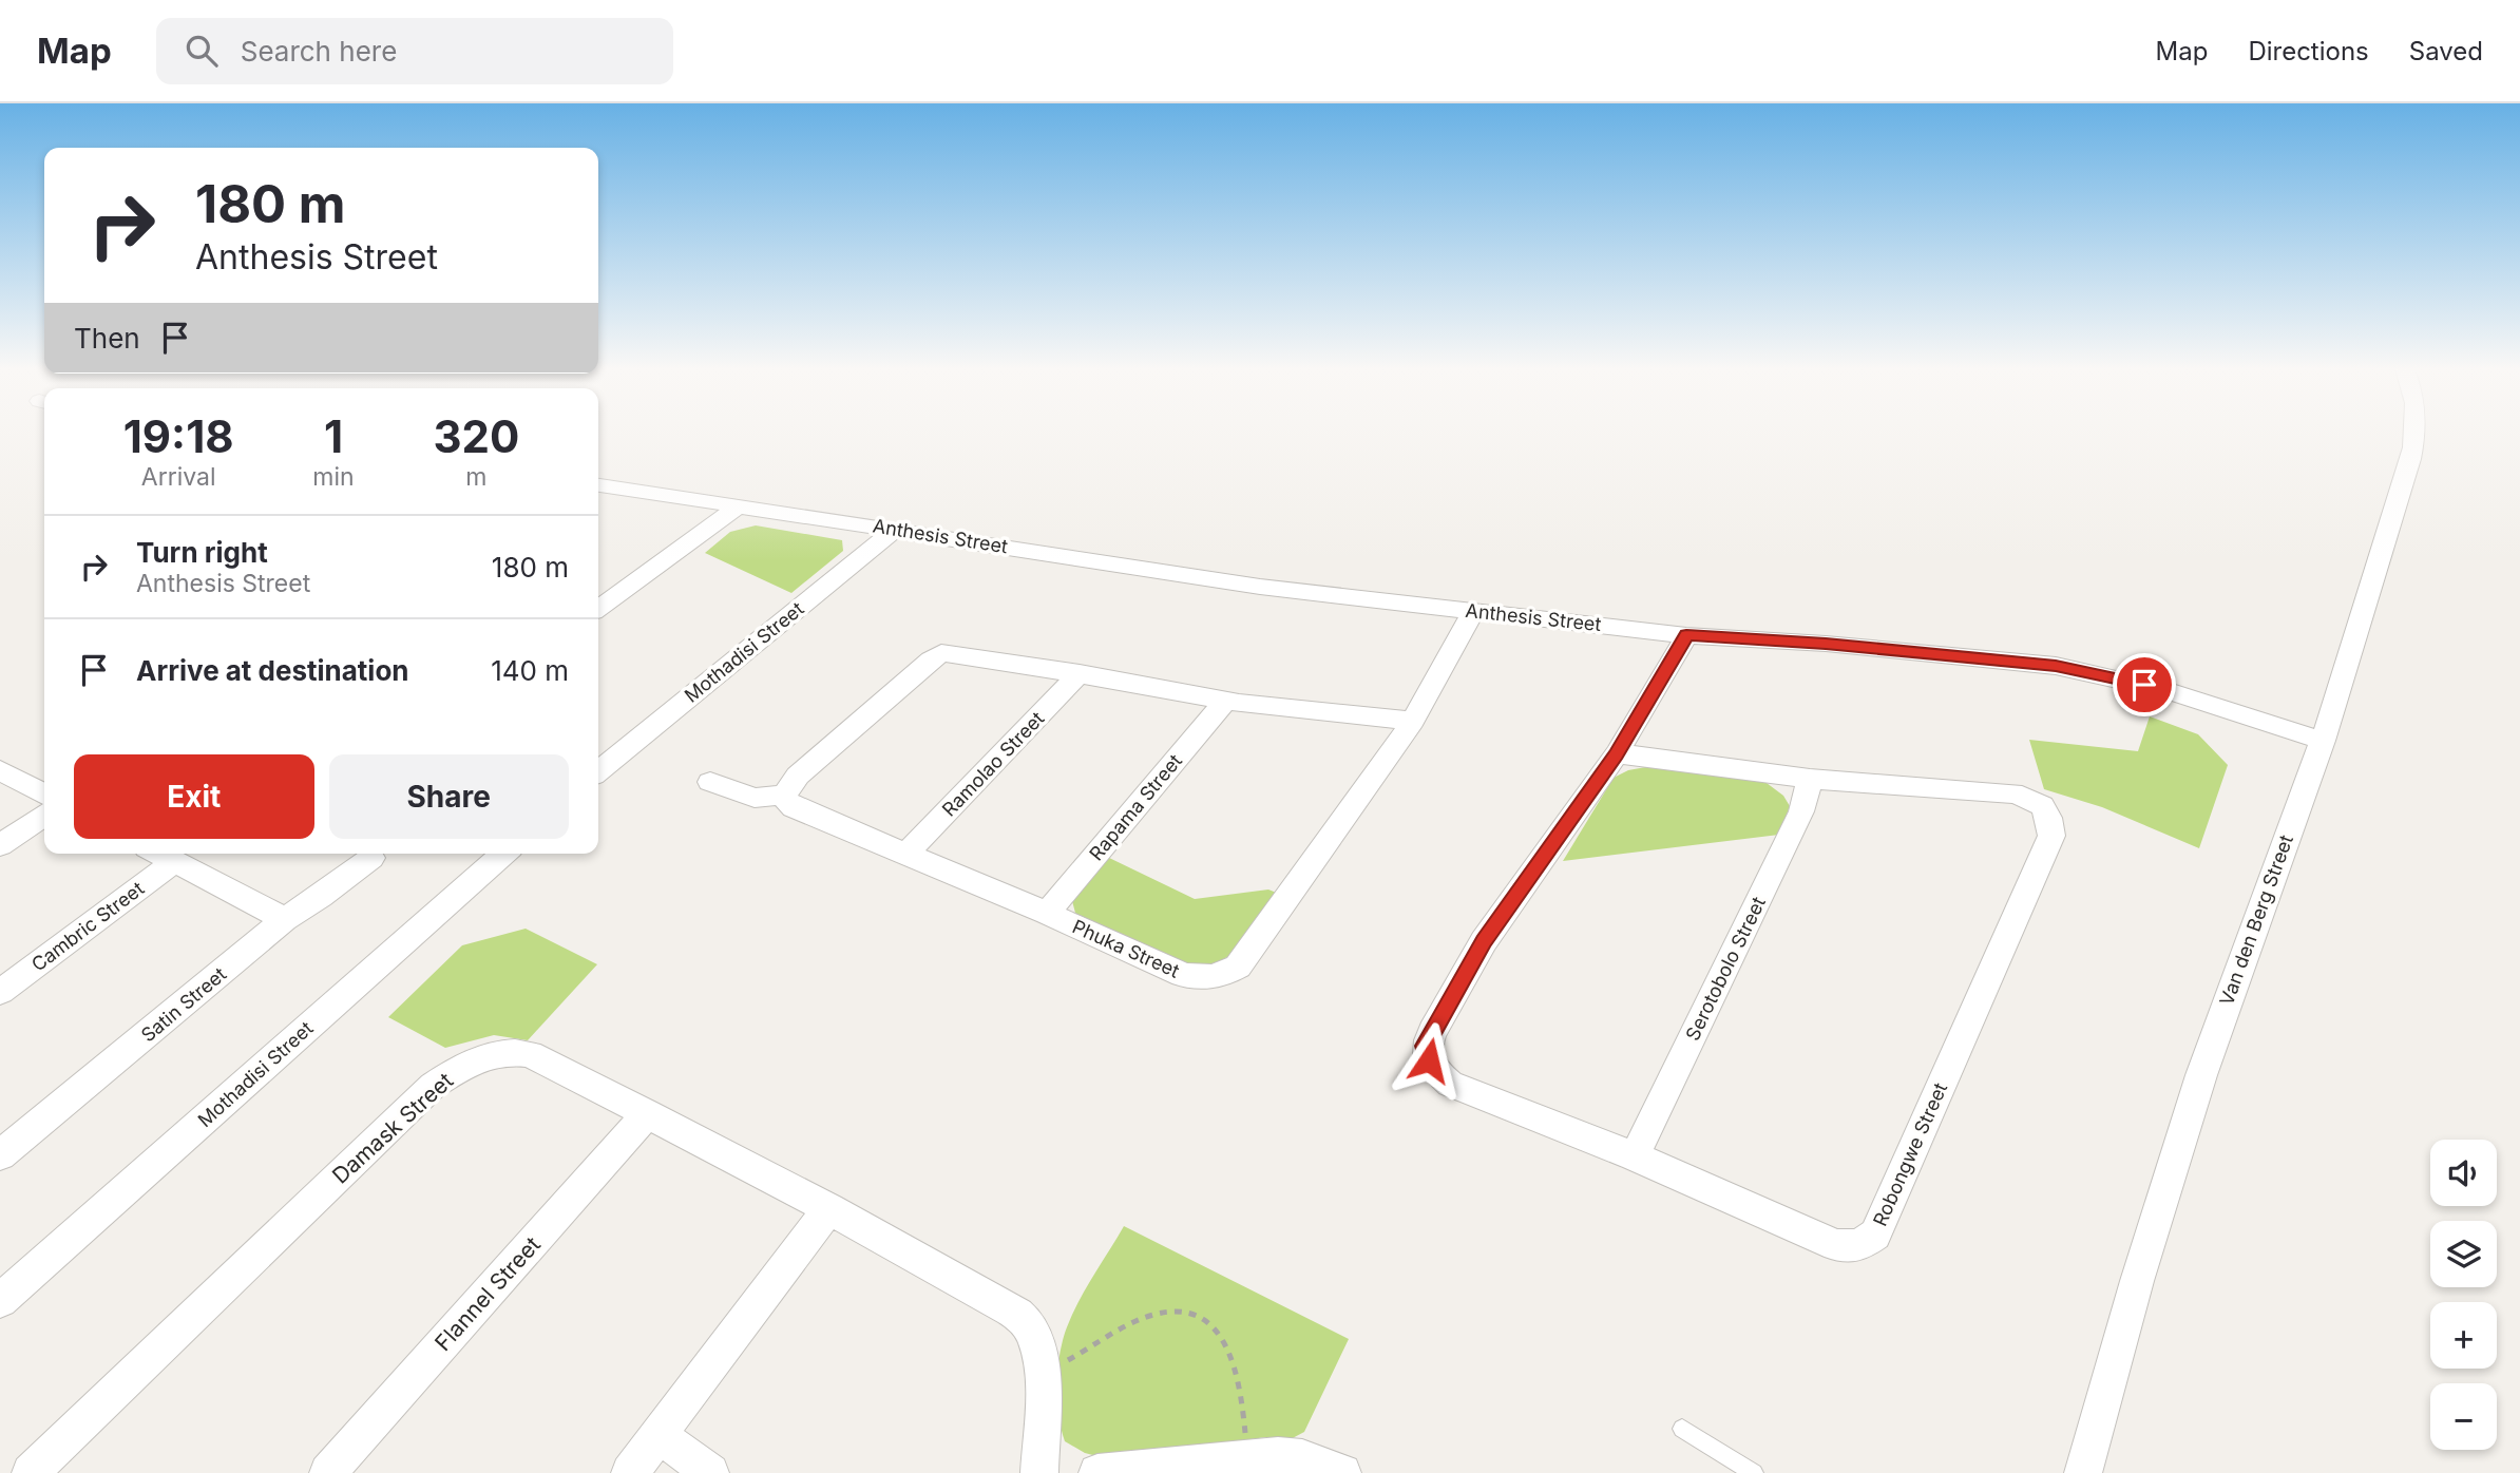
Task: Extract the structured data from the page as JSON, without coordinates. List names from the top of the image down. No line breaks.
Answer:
{"streets":{"street":["Anthesis Street","Mothadisi Street","Ramolao Street","Rapama Street","Van den Berg Street","Cambric Street","Phuka Street","Serotobolo Street","Satin Street","Damask Street","Robongwe Street","Flannel Street"]},"crossings":[["Anthesis Street","Mothadisi Street"],["Anthesis Street","Van den Berg Street"],["Anthesis Street","Phuka Street"],["Anthesis Street","Robongwe Street"],["Ramolao Street","Phuka Street"],["Rapama Street","Phuka Street"],["Serotobolo Street","Robongwe Street"],["Damask Street","Flannel Street"]],"page":{"header":"Map","search":"Search here","nav":["Map","Directions","Saved"],"turn":["180 m","Anthesis Street"],"then":"Then","eta":["19:18","Arrival","1","min","320","m"],"list":[{"name":"Turn right","note":"Anthesis Street","value":"180 m"},{"name":"Arrive at destination","value":"140 m"}],"buttons":["Exit","Share"],"map_buttons":["+","−"]}}
